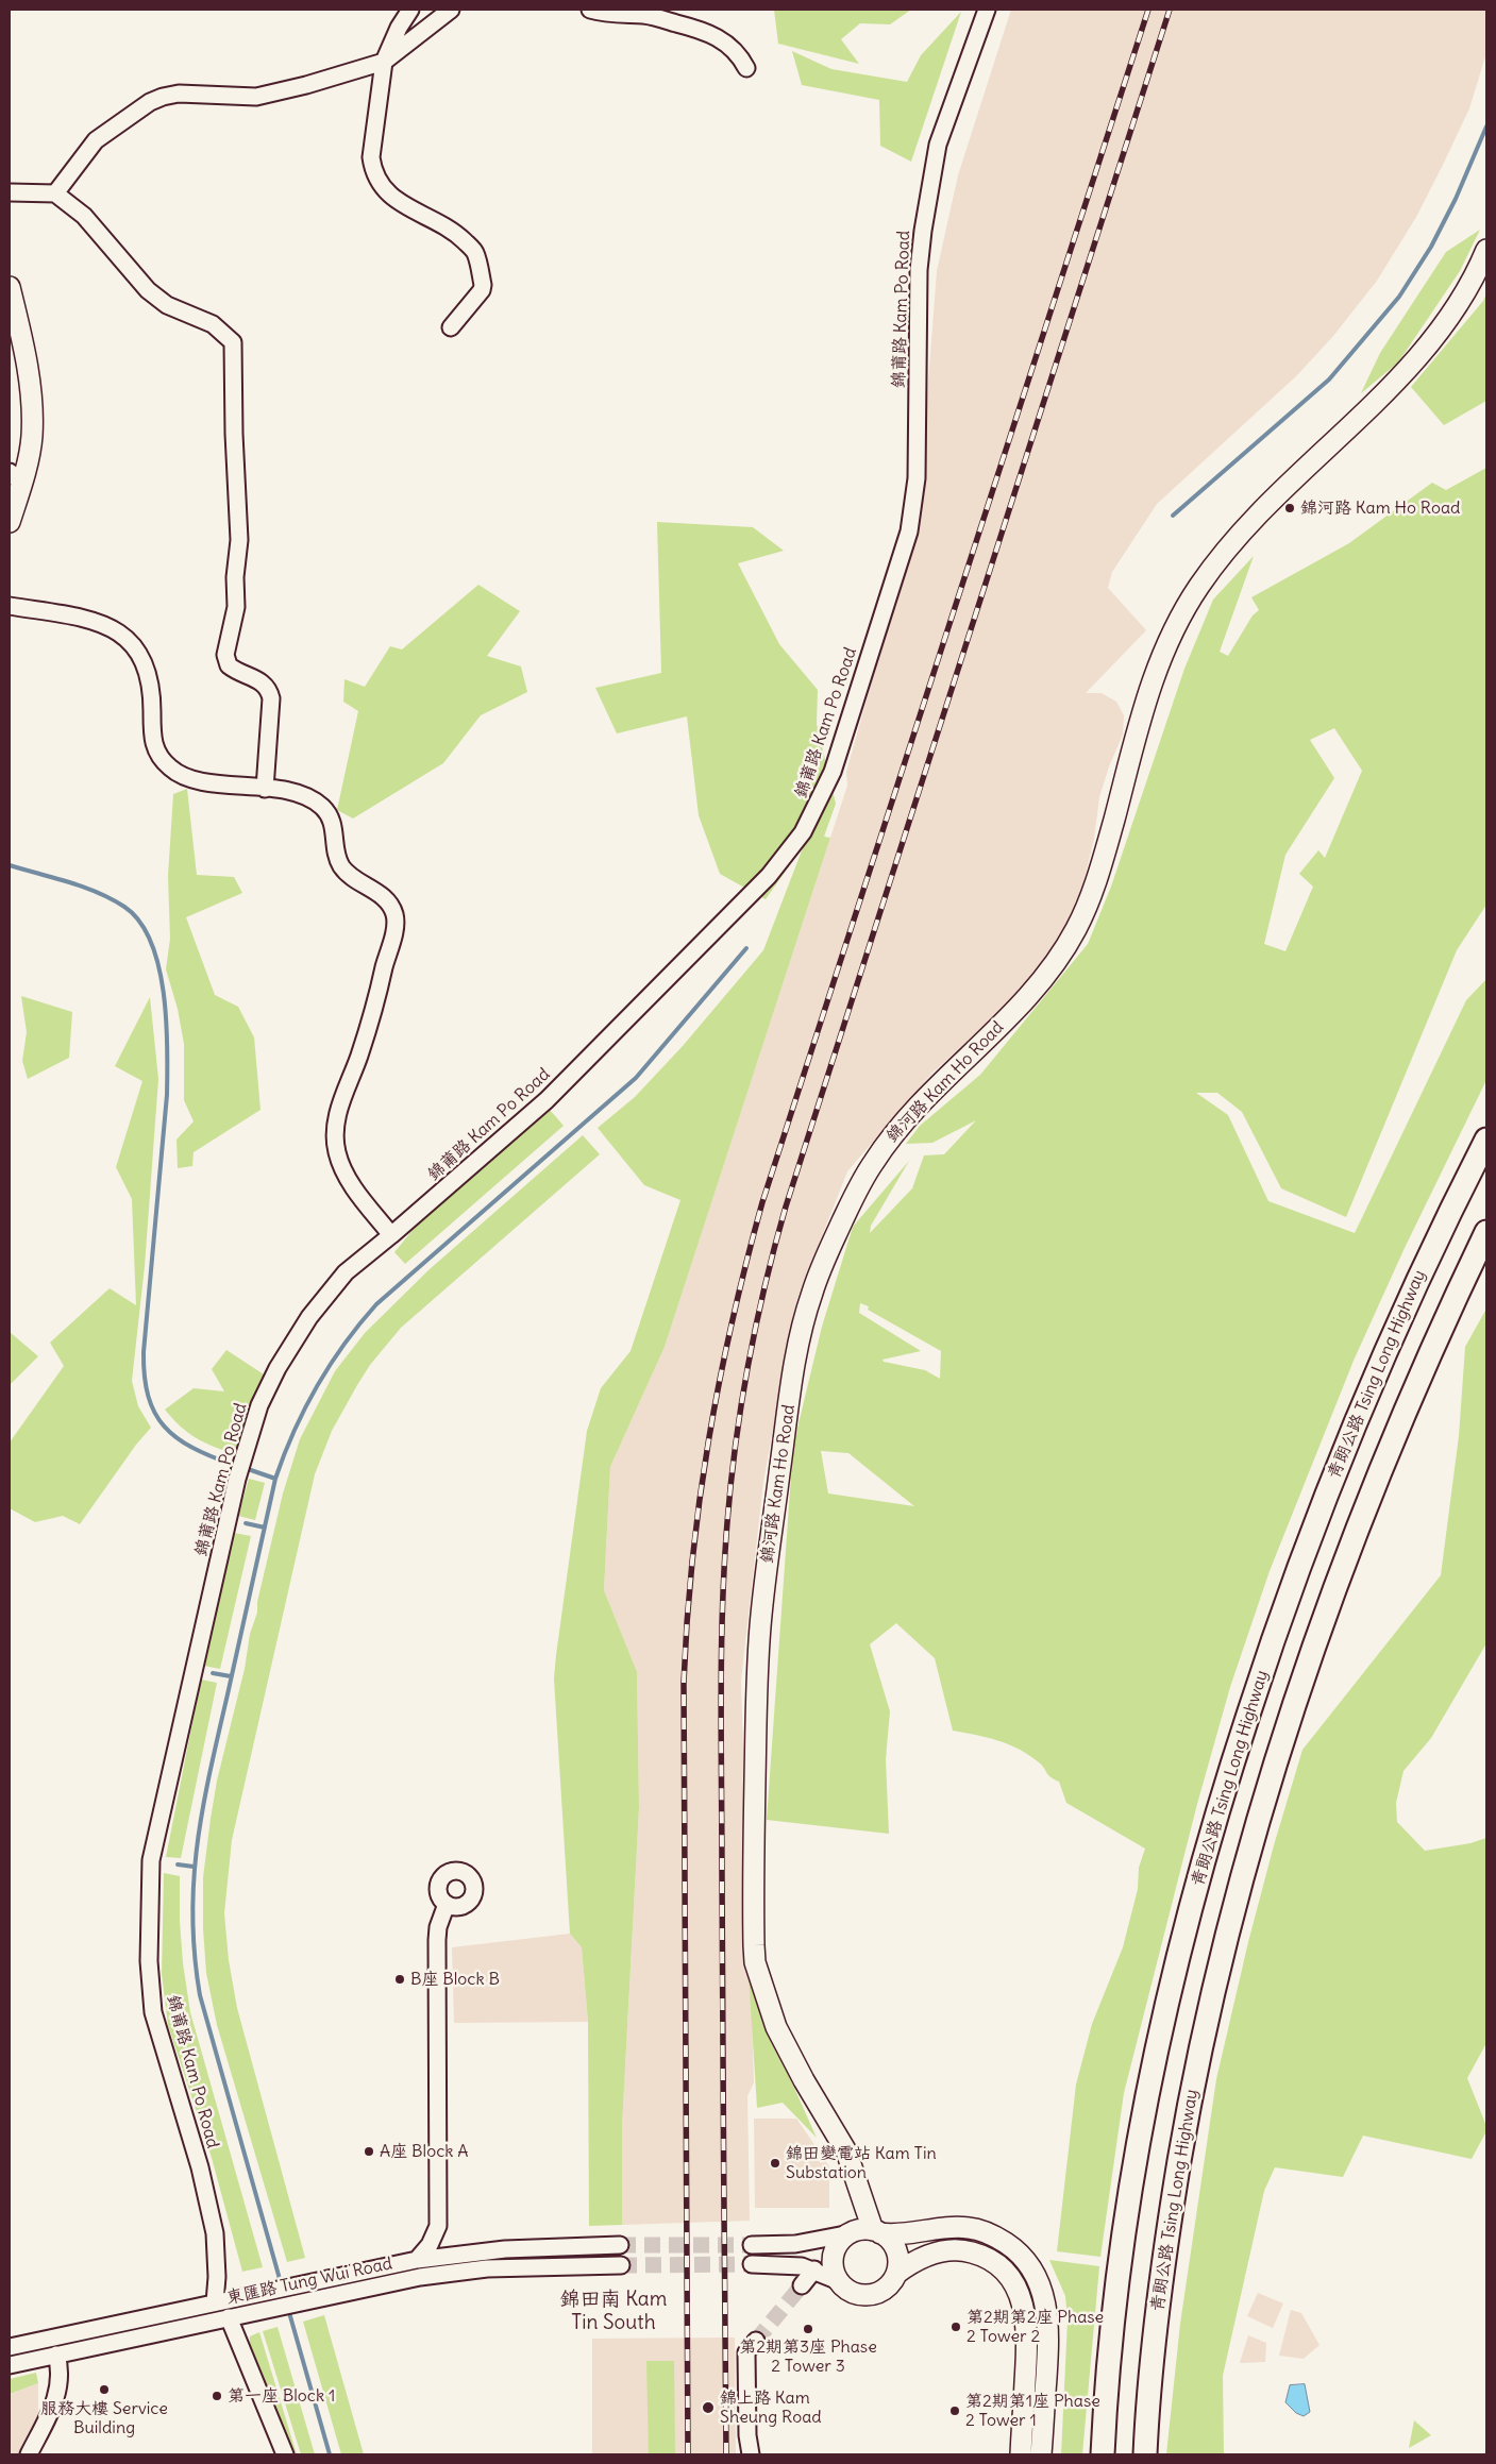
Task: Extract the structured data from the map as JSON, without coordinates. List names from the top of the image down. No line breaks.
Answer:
{"streets":{"highway":["青朗公路 Tsing Long Highway"],"main road":["錦河路 Kam Ho Road"],"street":["錦莆路 Kam Po Road","東匯路 Tung Wui Road"]},"crossings":[["錦莆路 Kam Po Road","東匯路 Tung Wui Road"]],"districts":["錦田南 Kam Tin South"],"places":["錦河路 Kam Ho Road","B座 Block B","A座 Block A","錦田變電站 Kam Tin Substation","第2期第2座 Phase 2 Tower 2","第2期第3座 Phase 2 Tower 3","服務大樓 Service Building","第一座 Block 1","錦上路 Kam Sheung Road","第2期第1座 Phase 2 Tower 1"]}
